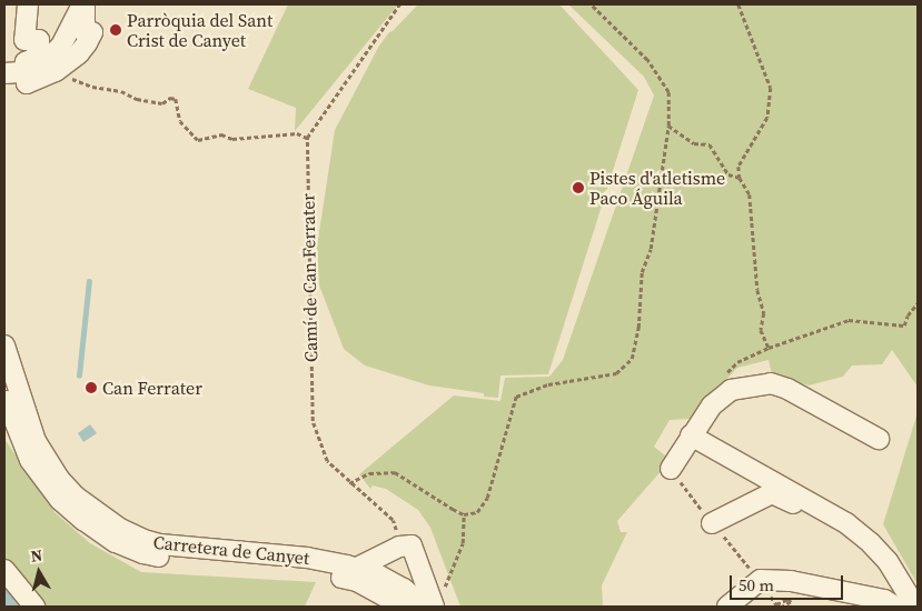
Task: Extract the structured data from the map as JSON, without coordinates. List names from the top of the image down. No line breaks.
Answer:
{"streets":{"street":["Carretera de Canyet"],"path":["Camí de Can Ferrater"]},"places":["Parròquia del Sant Crist de Canyet","Pistes d'atletisme Paco Águila","Can Ferrater"],"scale_bar":"50 m","north":"top"}
